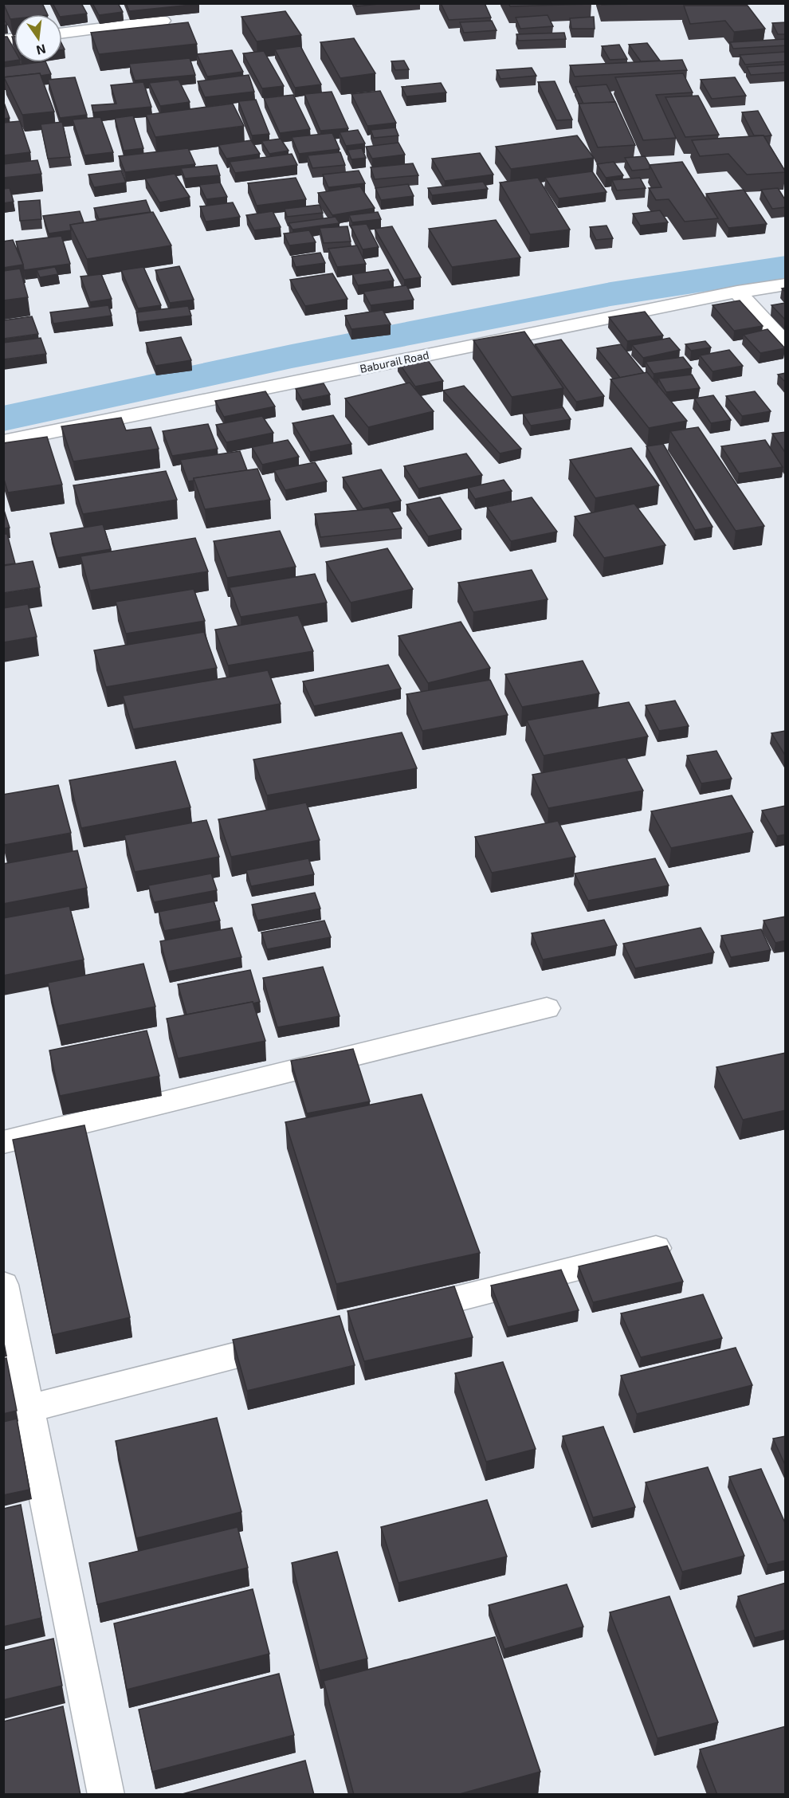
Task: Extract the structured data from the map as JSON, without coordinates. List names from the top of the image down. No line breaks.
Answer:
{"streets":{"street":["Baburail Road"]},"north":"bottom"}
